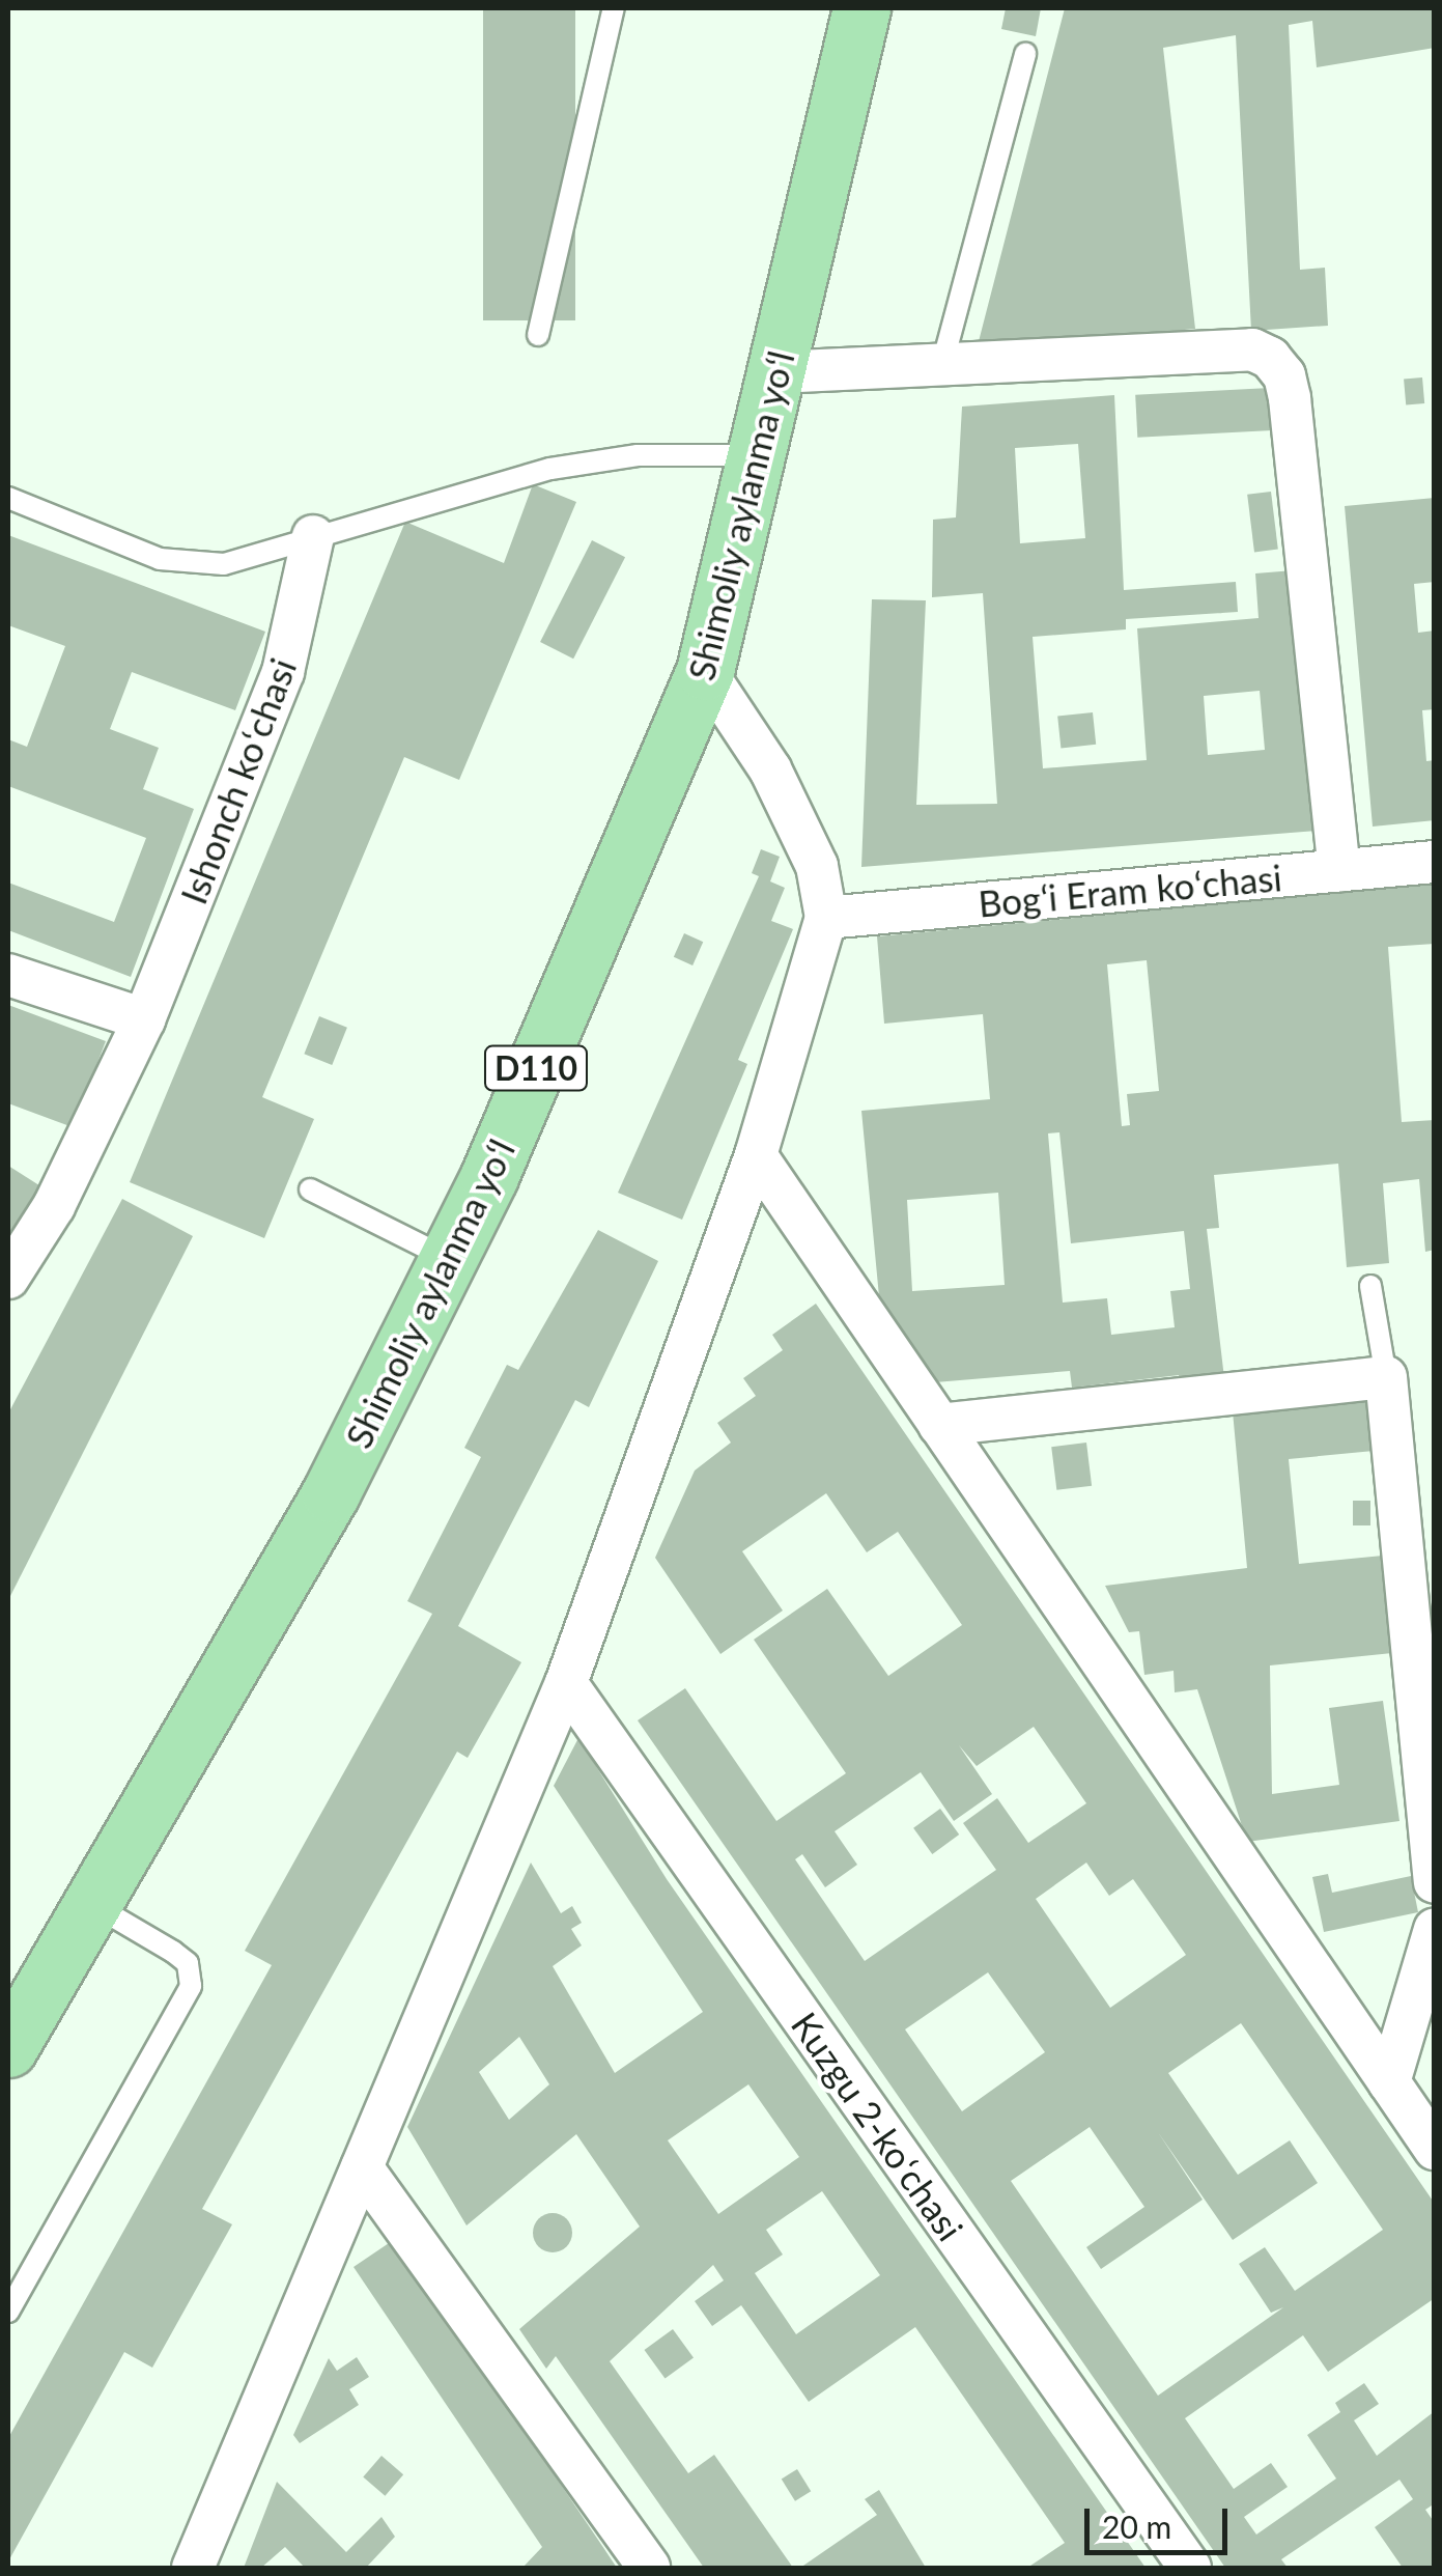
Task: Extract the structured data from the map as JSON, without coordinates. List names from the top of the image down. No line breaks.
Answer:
{"streets":{"main road":["Shimoliy aylanma yoʻl","D110"],"street":["Ishonch koʻchasi","Bogʻi Eram koʻchasi","Kuzgu 2-koʻchasi"]},"scale_bar":"20 m"}
